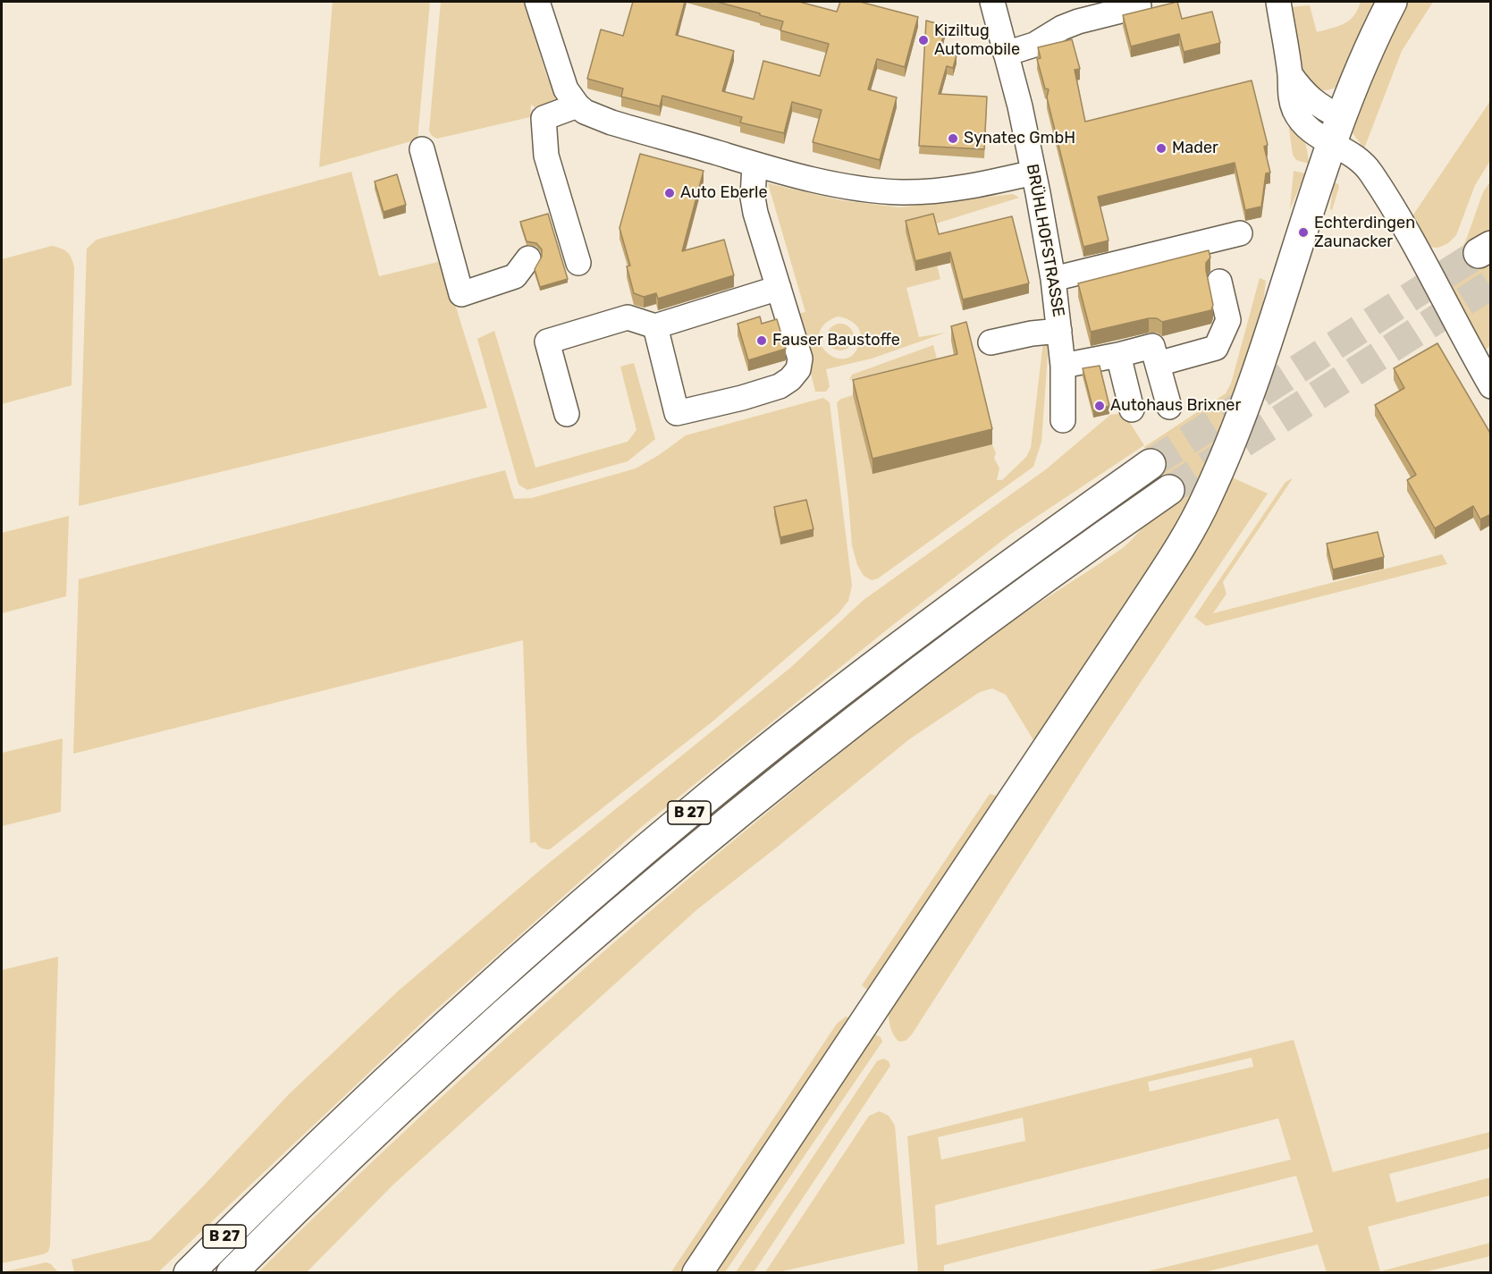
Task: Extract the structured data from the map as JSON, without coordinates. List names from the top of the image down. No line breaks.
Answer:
{"streets":{"main road":["B 27"],"street":["BRÜHLHOFSTRASSE"]},"places":["Kiziltug Automobile","Synatec GmbH","Mader","Auto Eberle","Echterdingen Zaunacker","Fauser Baustoffe","Autohaus Brixner"]}
